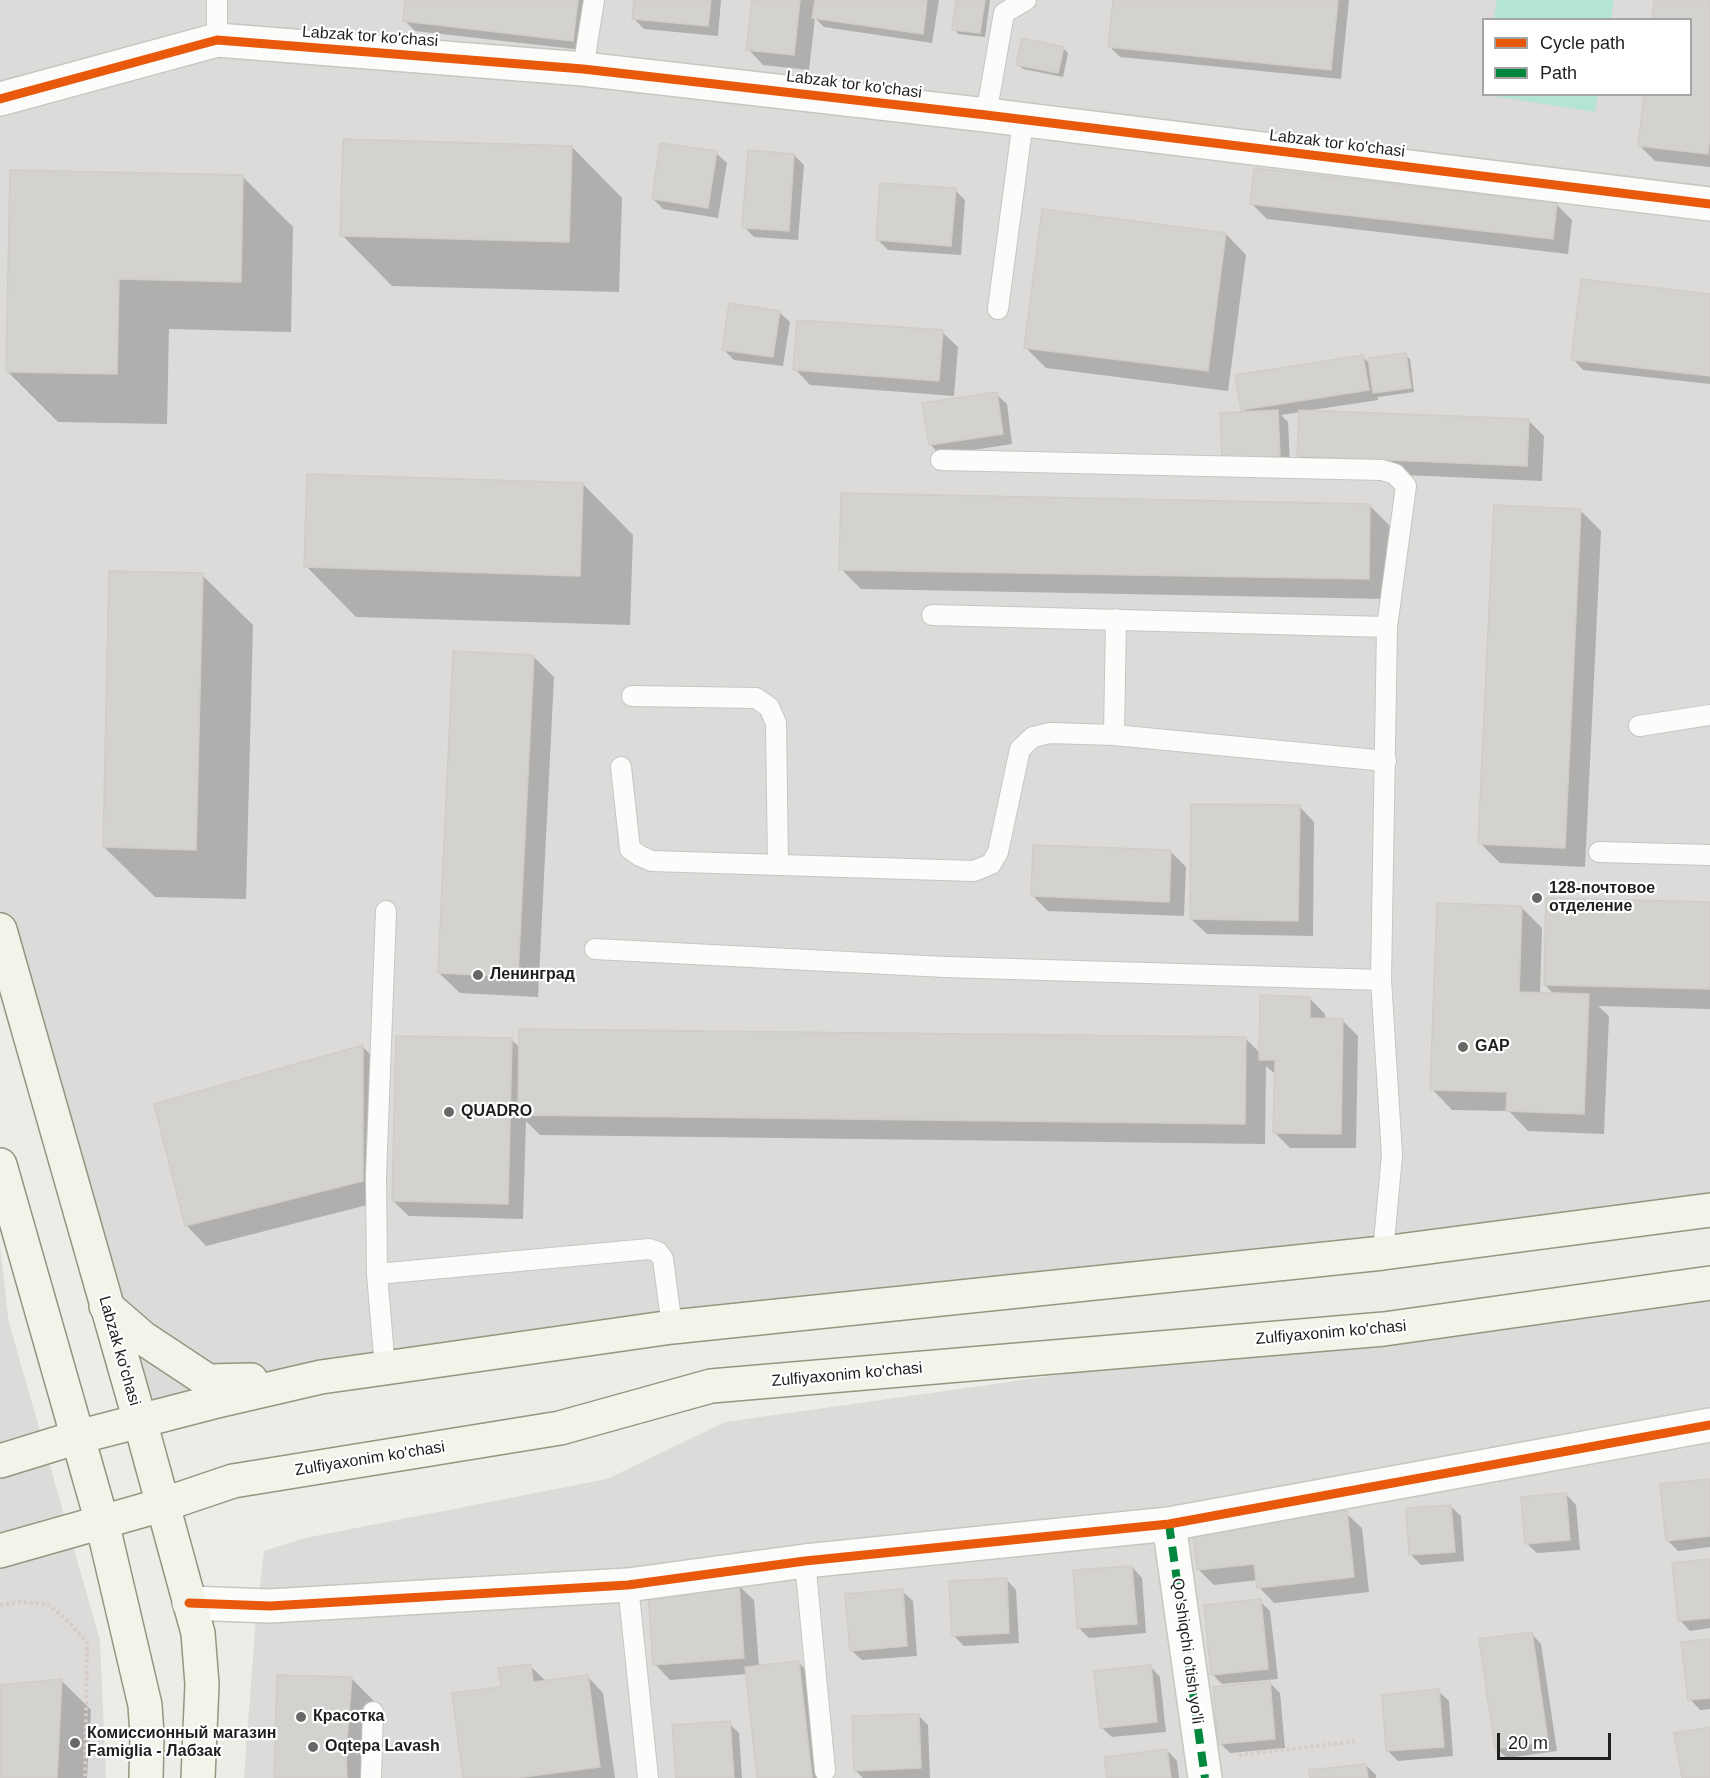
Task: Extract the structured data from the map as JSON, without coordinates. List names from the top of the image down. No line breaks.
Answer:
{"streets":{"main road":["Zulfiyaxonim ko'chasi","Labzak ko'chasi"],"street":["Labzak tor ko'chasi","Qo'shiqchi o'tish yo'li"]},"crossings":[["Zulfiyaxonim ko'chasi","Labzak ko'chasi"]],"places":["128-почтовое отделение","Ленинград","GAP","QUADRO","Красотка","Комиссионный магазин Famiglia - Лабзак","Oqtepa Lavash"],"legend":["Cycle path","Path"],"scale_bar":"20 m"}
